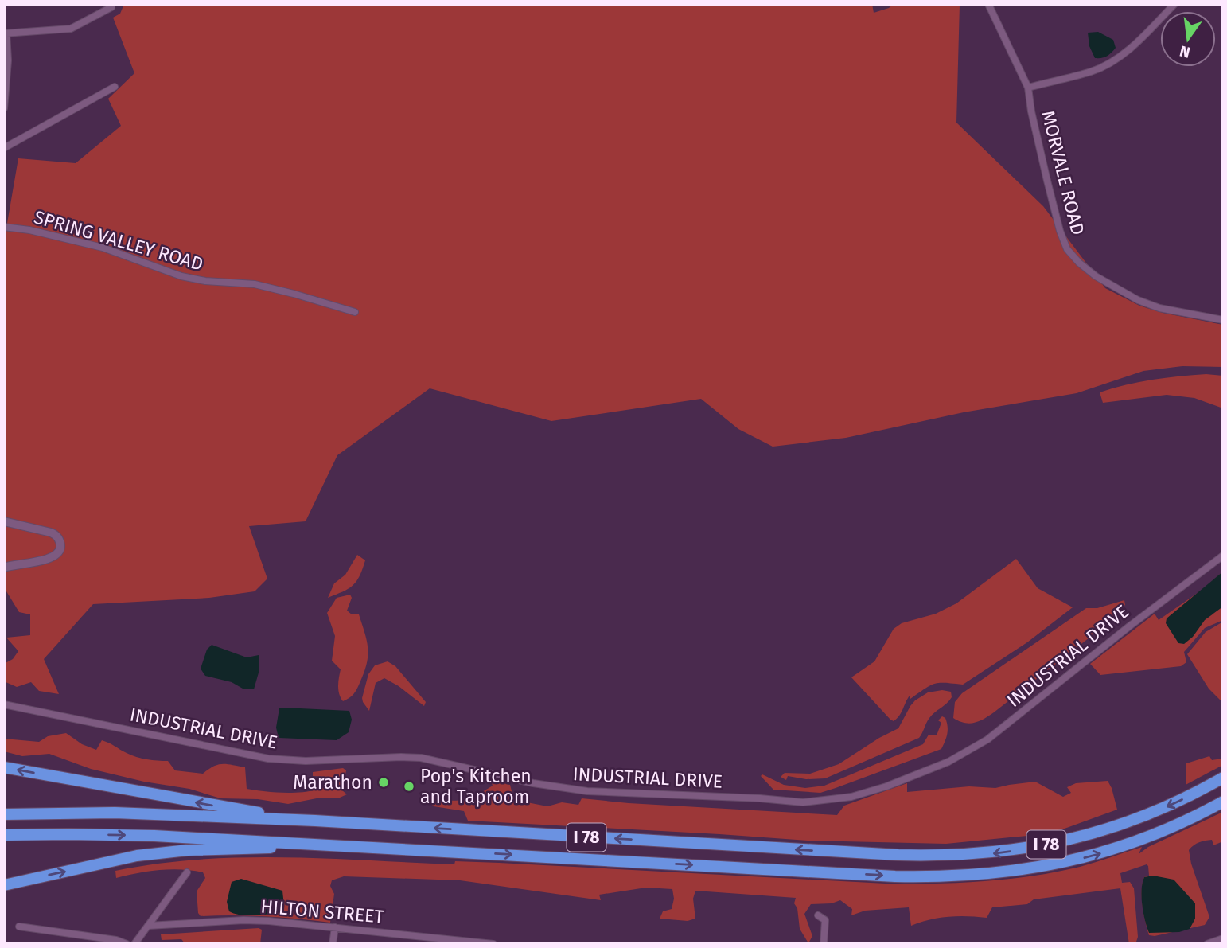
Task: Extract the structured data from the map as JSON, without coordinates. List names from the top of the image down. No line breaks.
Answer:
{"streets":{"highway":["I 78"],"street":["MORVALE ROAD","SPRING VALLEY ROAD","INDUSTRIAL DRIVE","HILTON STREET"]},"places":["Marathon","Pop's Kitchen and Taproom"],"north":"bottom"}
